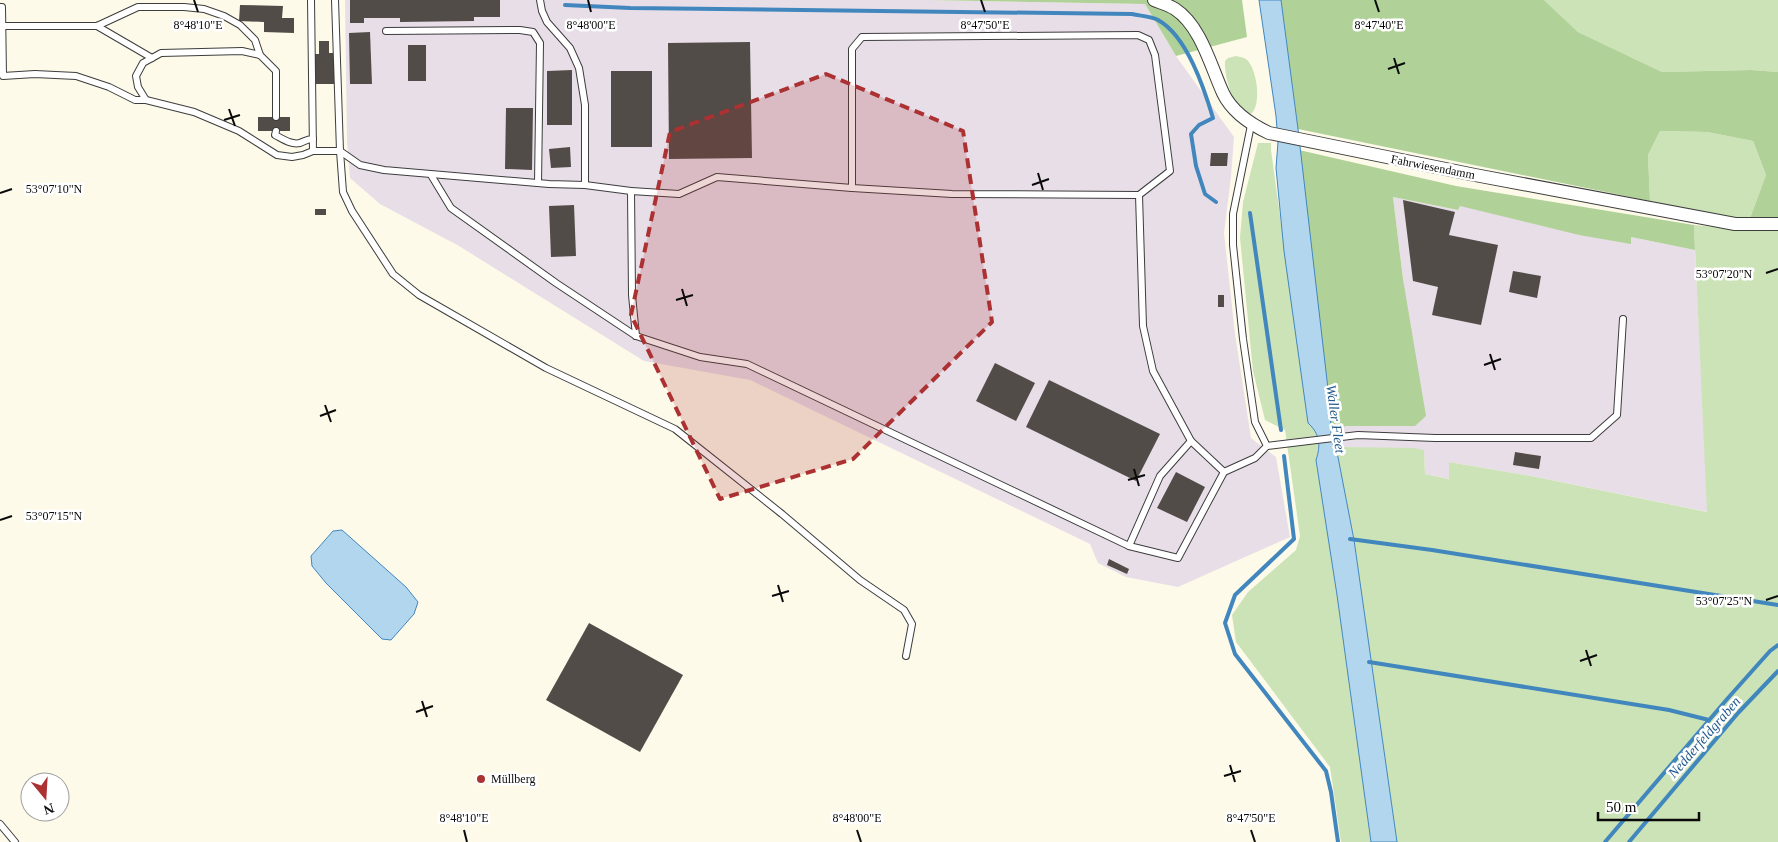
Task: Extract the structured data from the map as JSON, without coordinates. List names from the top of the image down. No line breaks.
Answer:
{"streets":{"street":["Fahrwiesendamm"]},"water":["Waller Fleet","Nedderfeldgraben"],"places":["Müllberg"],"scale_bar":"50 m","north":"bottom","coordinates":["8°48'10\"E","8°48'00\"E","8°47'50\"E","8°47'40\"E","53°07'10\"N","53°07'20\"N","53°07'15\"N","53°07'25\"N"]}
